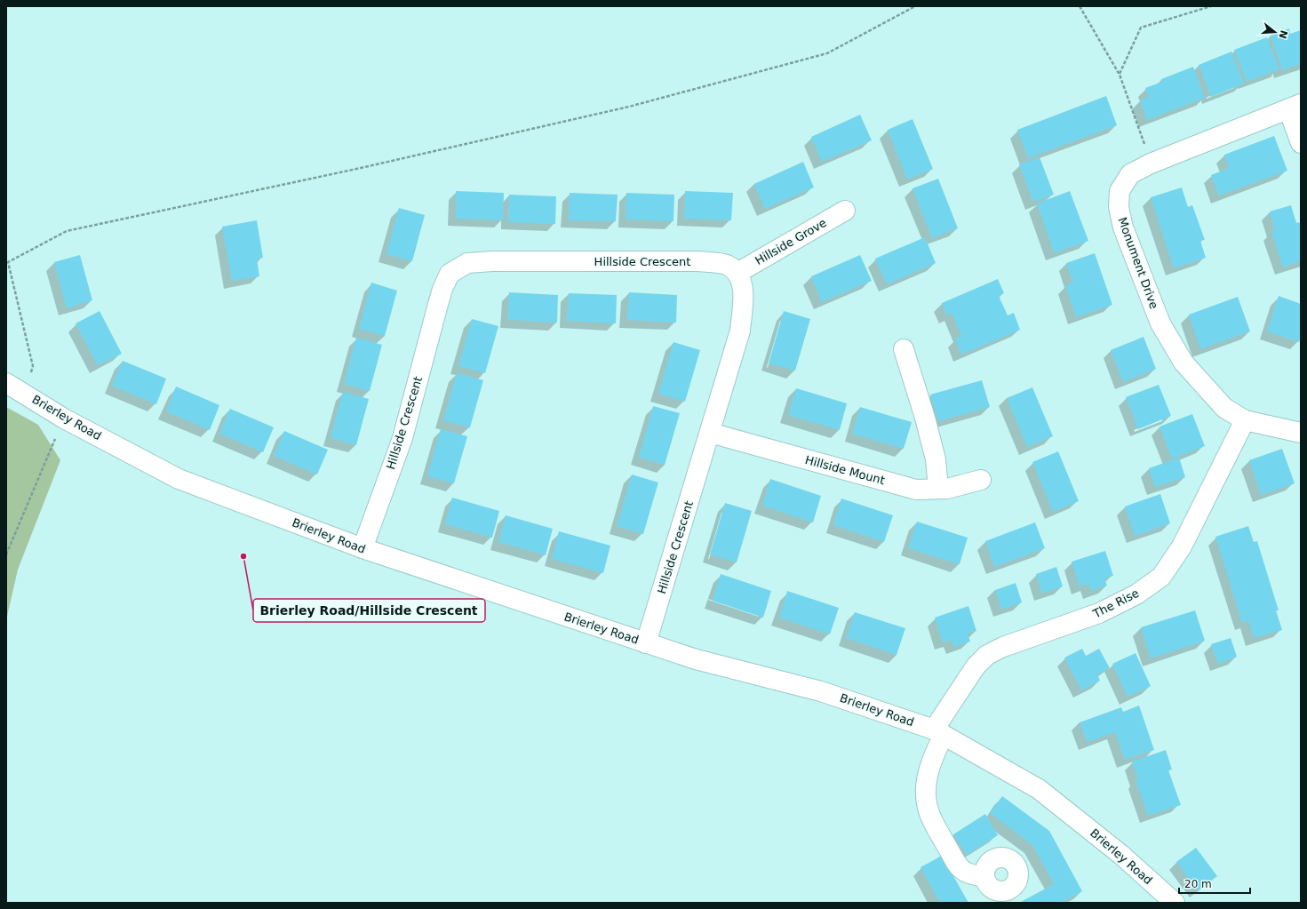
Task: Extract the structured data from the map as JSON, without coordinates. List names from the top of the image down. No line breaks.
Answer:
{"streets":{"street":["Hillside Grove","Hillside Crescent","Monument Drive","Brierley Road","Hillside Mount","The Rise"]},"crossings":[["Hillside Grove","Hillside Crescent"],["Hillside Crescent","Brierley Road"],["Hillside Crescent","Hillside Mount"],["Monument Drive","The Rise"],["Brierley Road","The Rise"]],"places":["Brierley Road/Hillside Crescent"],"scale_bar":"20 m","north":"right"}
